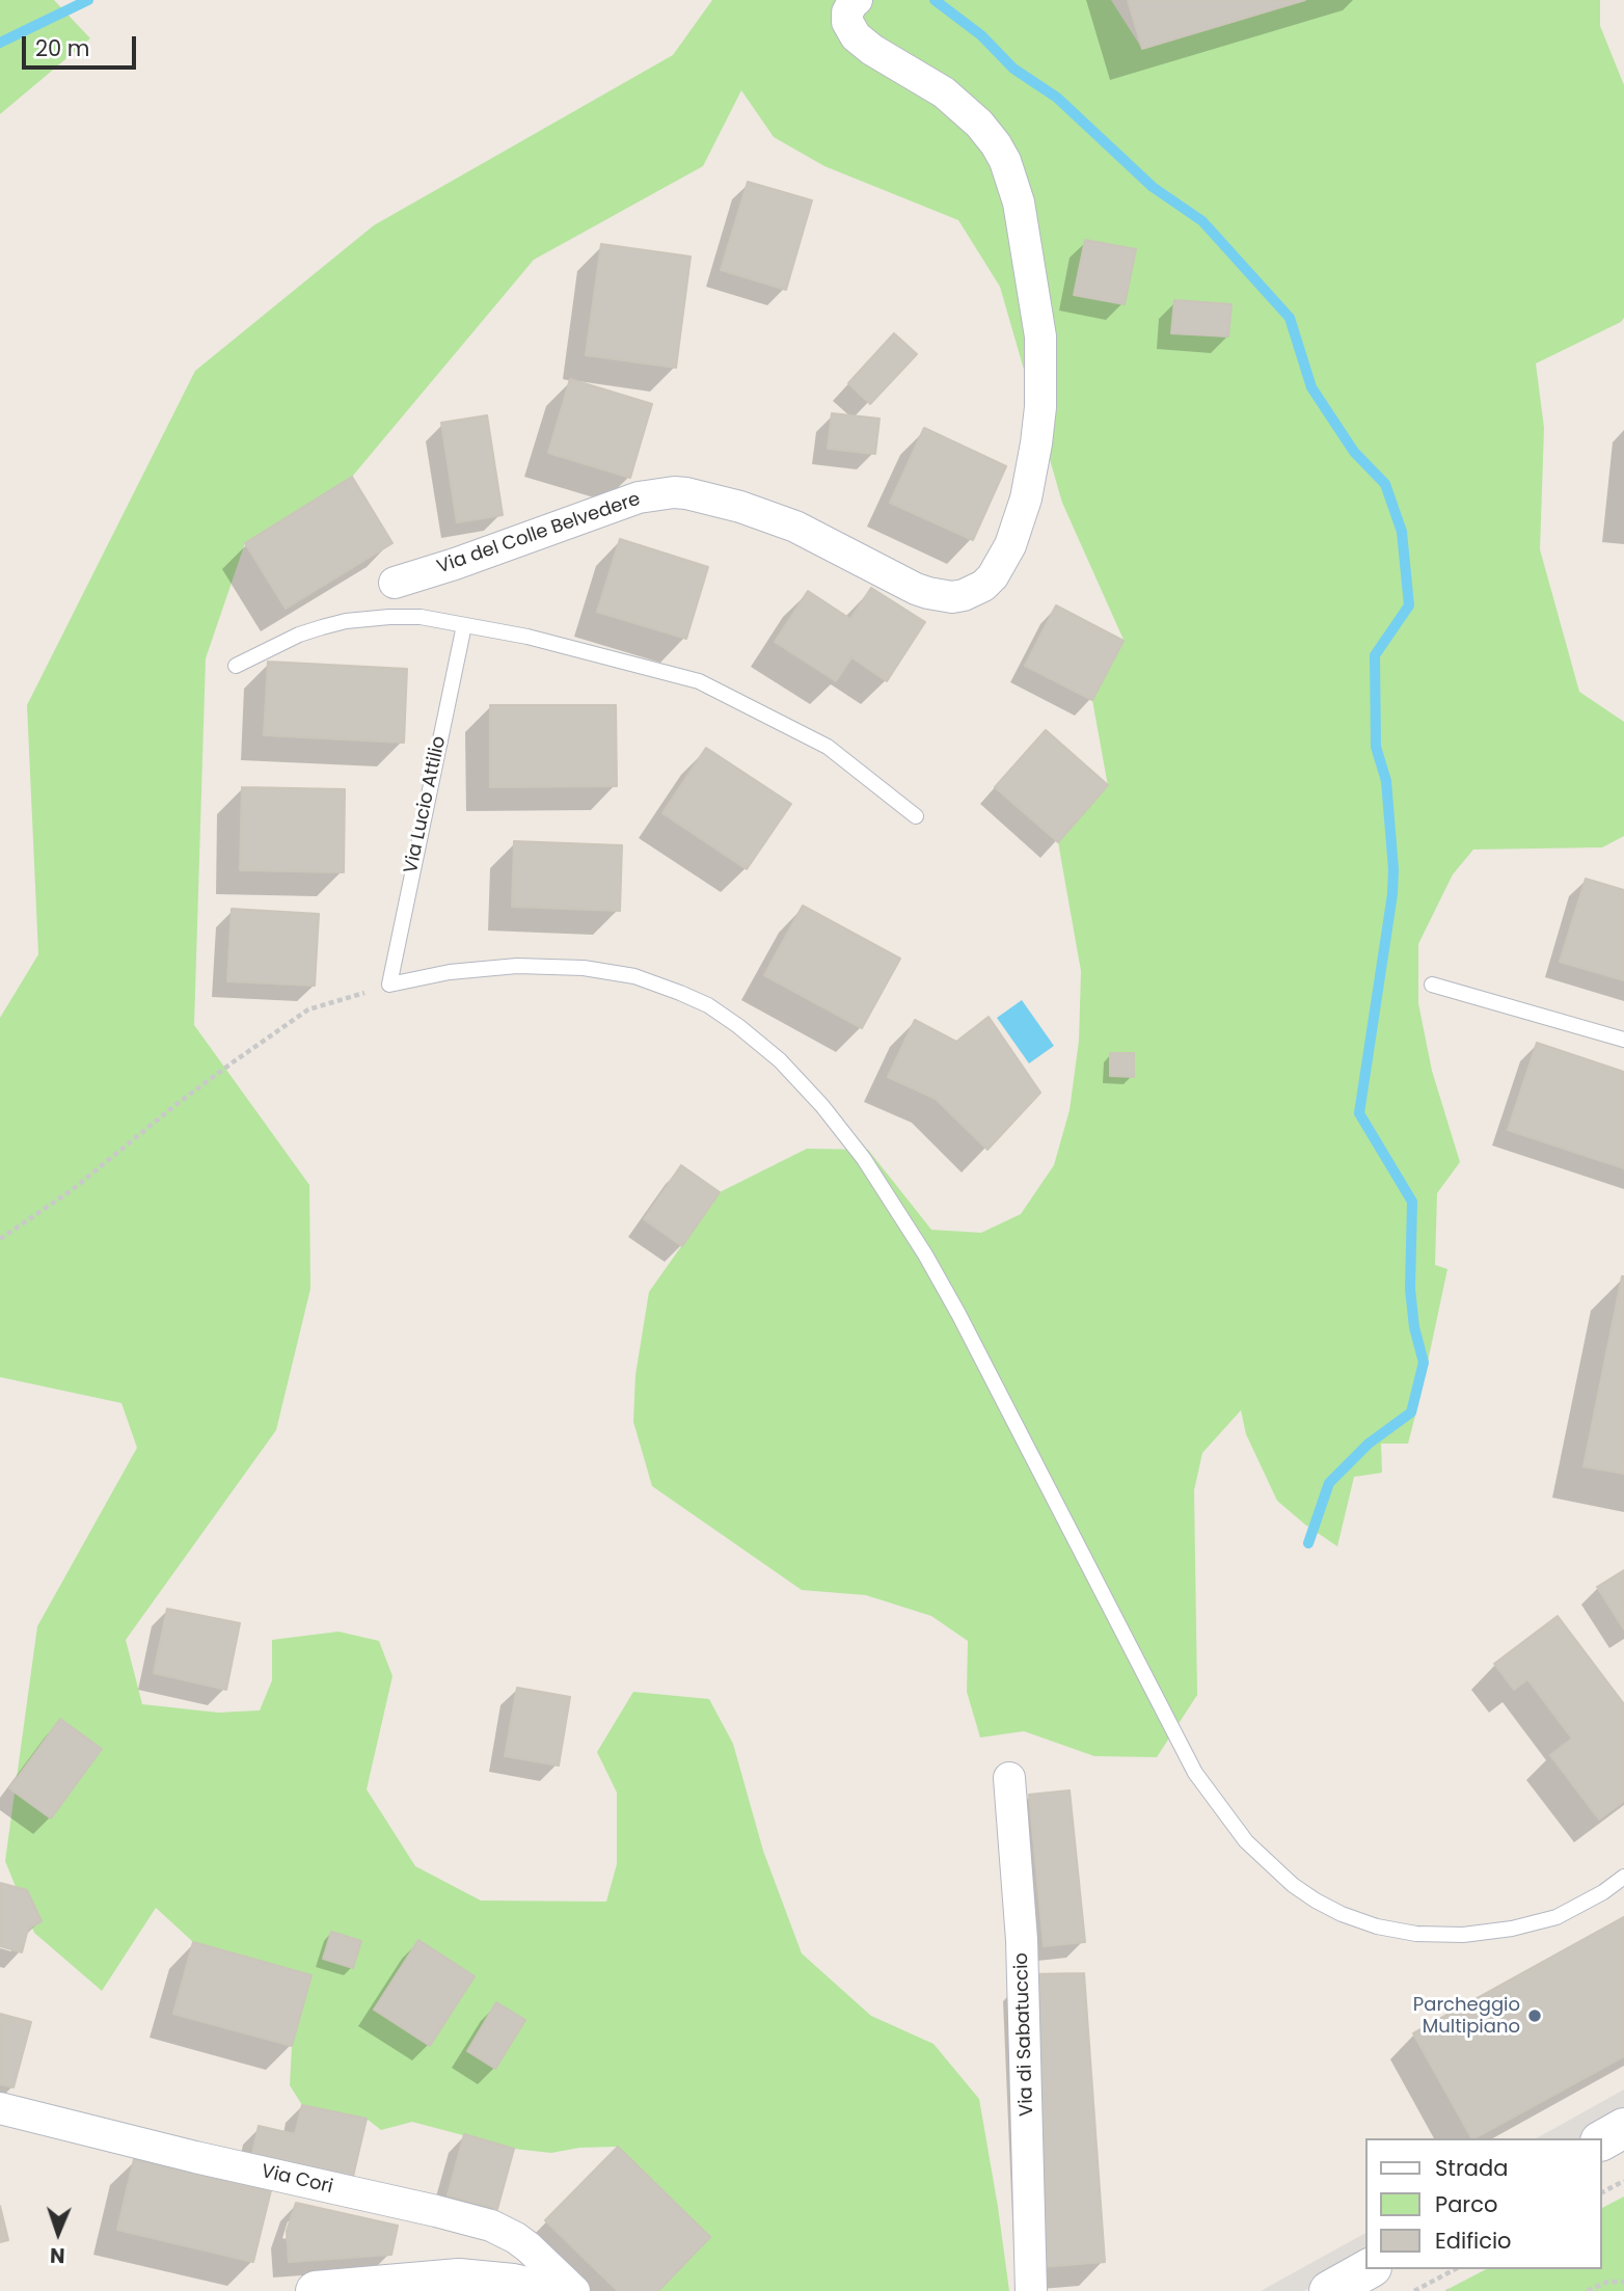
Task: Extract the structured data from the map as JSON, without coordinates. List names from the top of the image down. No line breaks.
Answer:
{"streets":{"street":["Via del Colle Belvedere","Via di Sabatuccio","Via Cori"],"lane":["Via Lucio Attilio"]},"places":["Parcheggio Multipiano"],"legend":["Strada","Parco","Edificio"],"scale_bar":"20 m","north":"bottom"}
